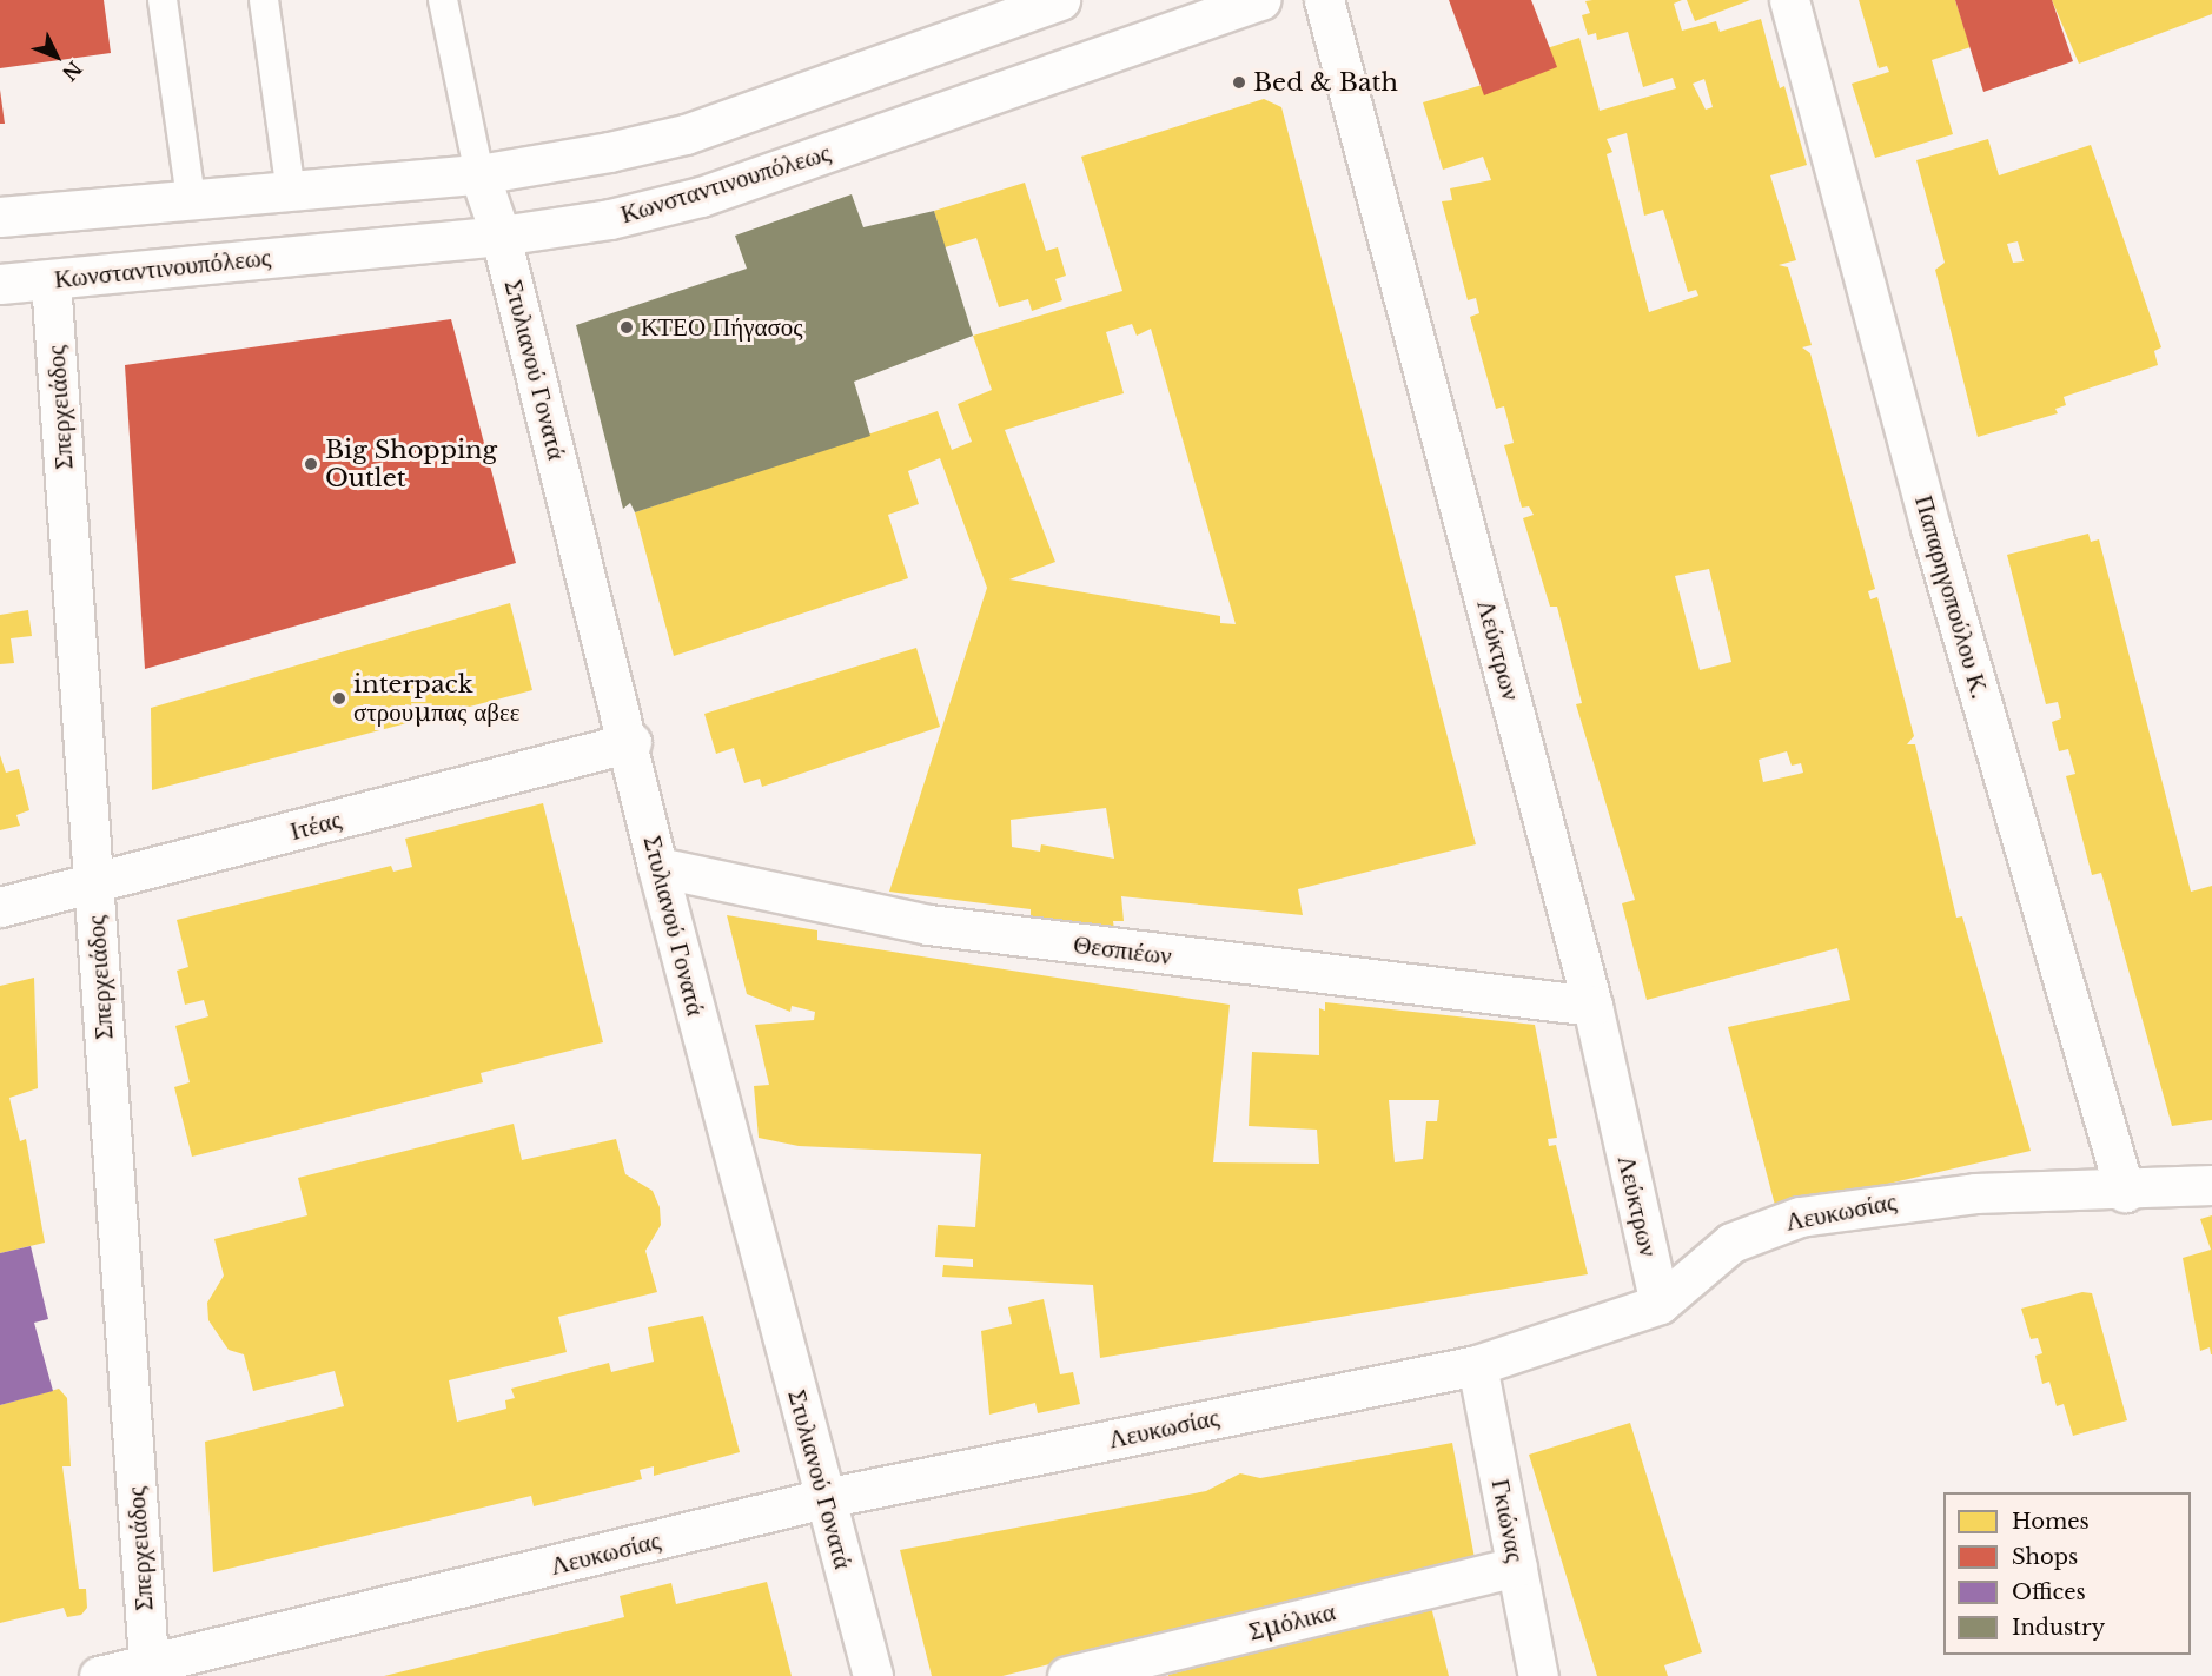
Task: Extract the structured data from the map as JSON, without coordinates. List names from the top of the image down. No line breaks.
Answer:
{"streets":{"street":["Κωνσταντινουπόλεως","Στυλιανού Γονατά","Σπερχειάδος","Παπαρηγοπούλου Κ.","Λεύκτρων","Ιτέας","Θεσπιέων","Λευκωσίας","Γκιώνας","Σμόλικα"]},"crossings":[["Κωνσταντινουπόλεως","Στυλιανού Γονατά"],["Κωνσταντινουπόλεως","Σπερχειάδος"],["Στυλιανού Γονατά","Ιτέας"],["Στυλιανού Γονατά","Θεσπιέων"],["Στυλιανού Γονατά","Λευκωσίας"],["Σπερχειάδος","Ιτέας"],["Σπερχειάδος","Λευκωσίας"],["Παπαρηγοπούλου Κ.","Λευκωσίας"],["Λεύκτρων","Θεσπιέων"],["Λεύκτρων","Λευκωσίας"],["Λευκωσίας","Γκιώνας"],["Γκιώνας","Σμόλικα"]],"places":["Bed & Bath","ΚΤΕΟ Πήγασος","Big Shopping Outlet","interpack στρουμπας αβεε"],"legend":["Homes","Shops","Offices","Industry"],"north":"bottom right"}
